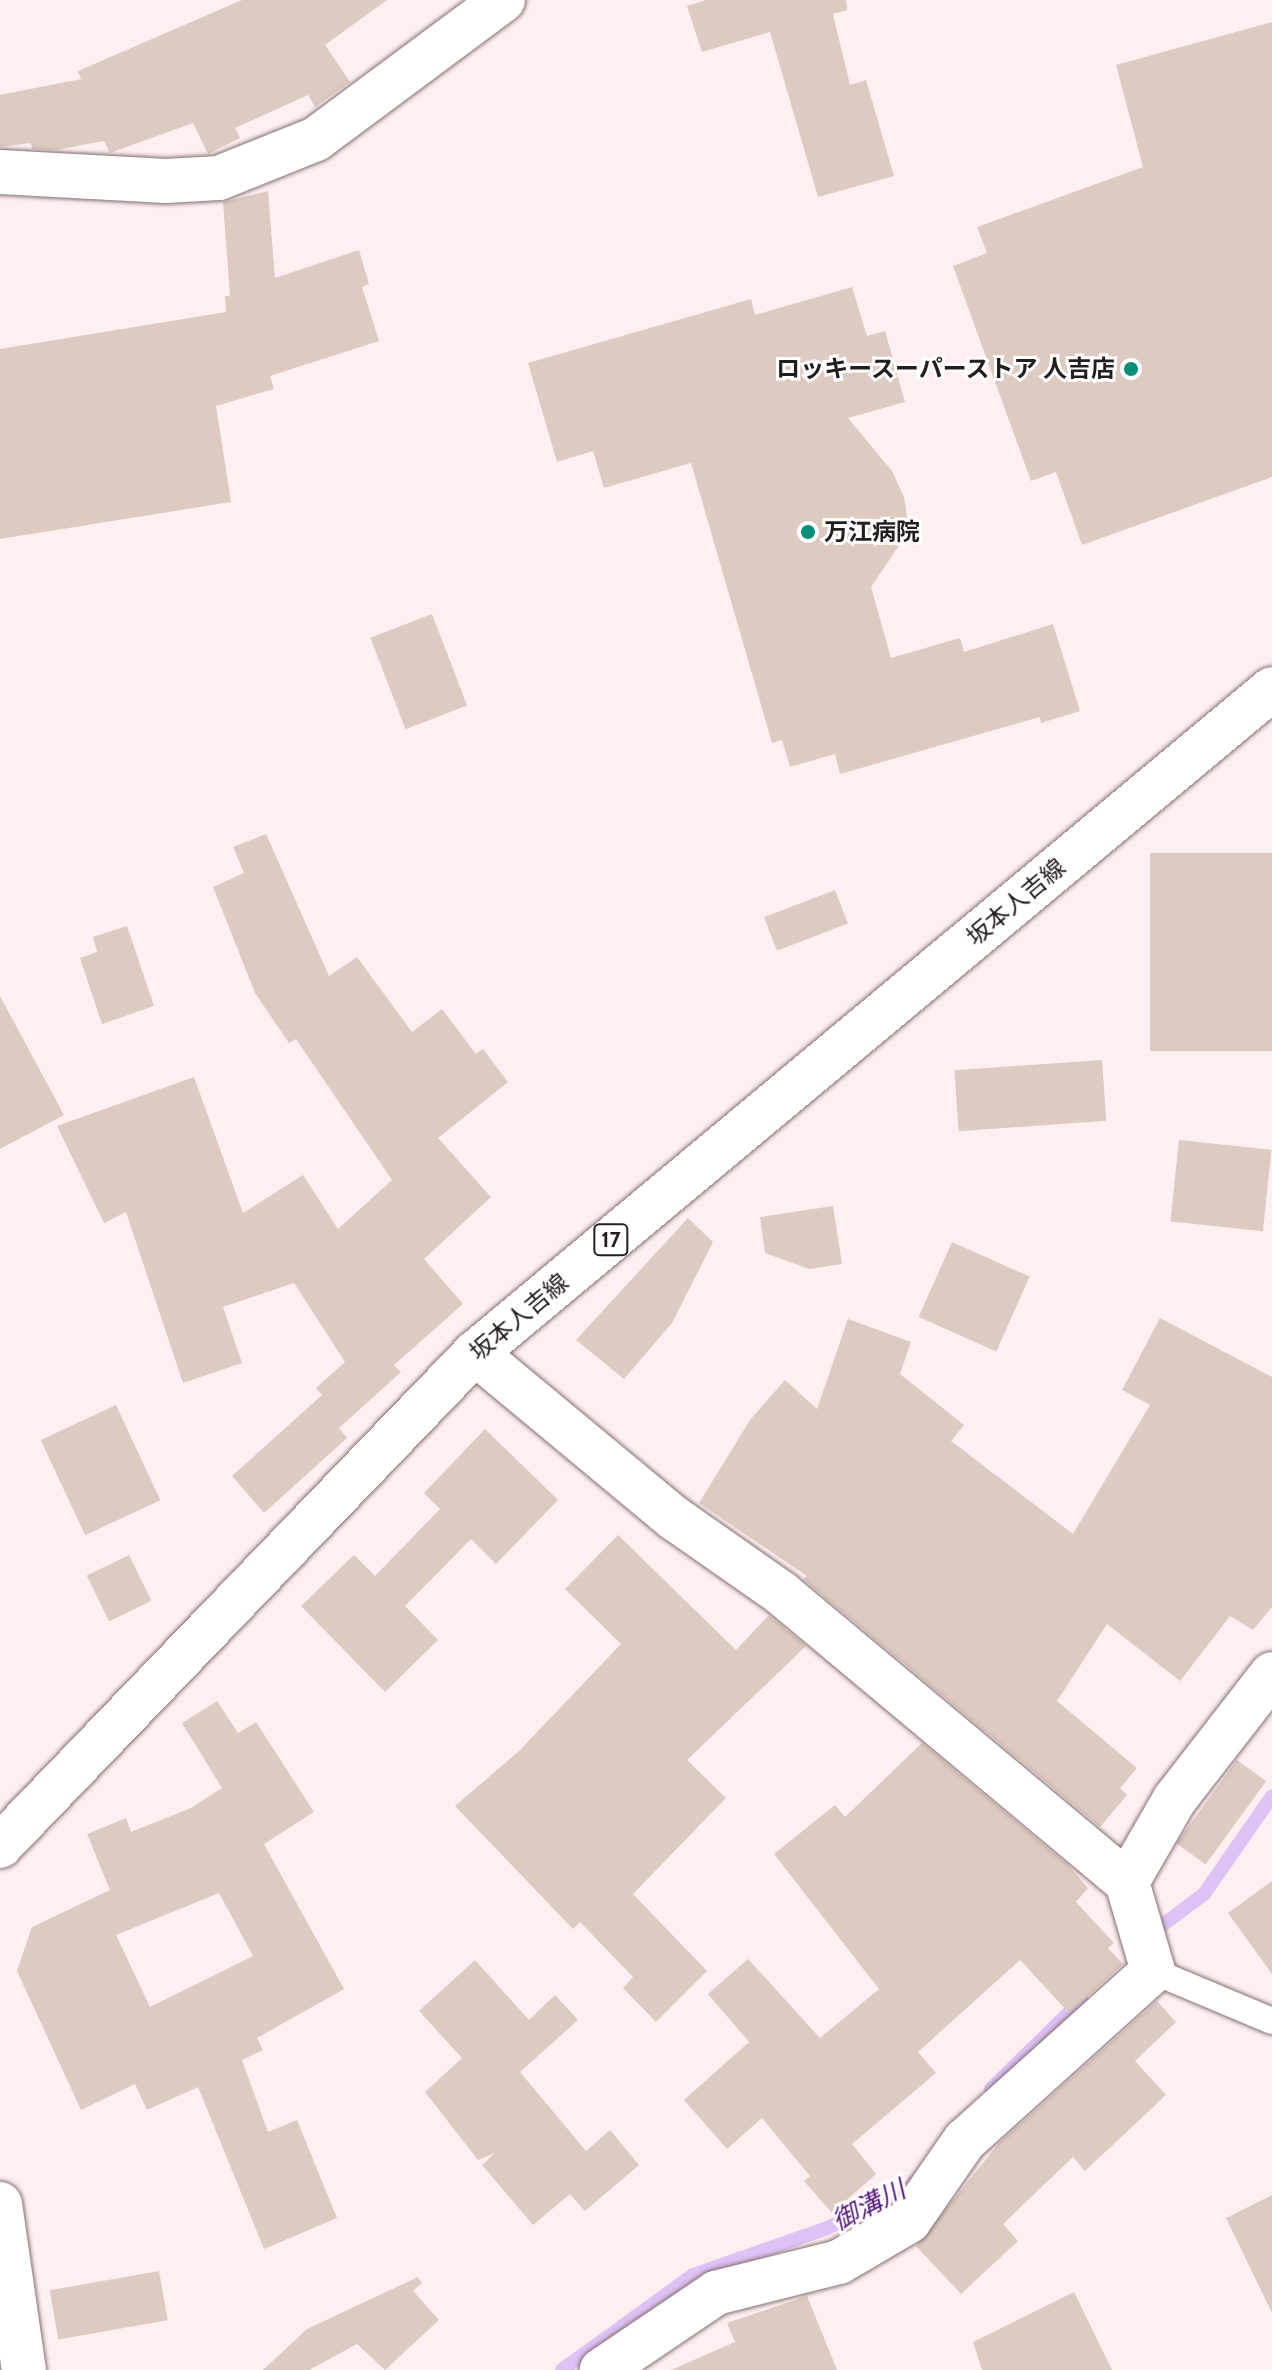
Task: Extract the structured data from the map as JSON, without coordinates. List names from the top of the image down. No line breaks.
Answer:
{"streets":{"street":["坂本人吉線","17"]},"water":["御溝川"],"places":["ロッキースーパーストア 人吉店","万江病院"]}
